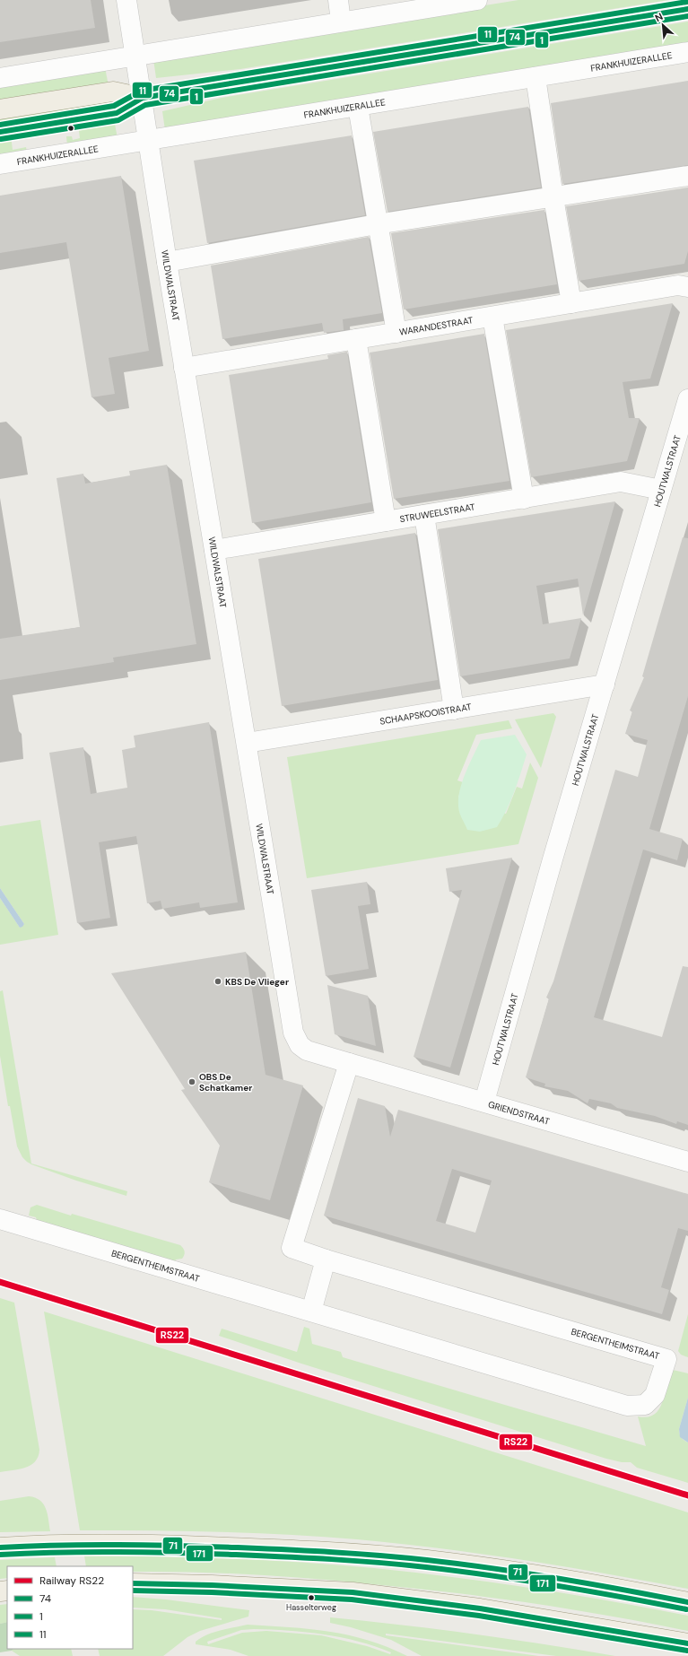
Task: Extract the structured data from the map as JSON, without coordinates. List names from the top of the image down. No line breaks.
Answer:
{"streets":{"street":["FRANKHUIZERALLEE","WILDWALSTRAAT","WARANDESTRAAT","HOUTWALSTRAAT","STRUWEELSTRAAT","SCHAAPSKOOISTRAAT","GRIENDSTRAAT","BERGENTHEIMSTRAAT"]},"crossings":[["FRANKHUIZERALLEE","WILDWALSTRAAT"],["WILDWALSTRAAT","WARANDESTRAAT"],["WILDWALSTRAAT","STRUWEELSTRAAT"],["WILDWALSTRAAT","SCHAAPSKOOISTRAAT"],["WILDWALSTRAAT","GRIENDSTRAAT"],["HOUTWALSTRAAT","STRUWEELSTRAAT"],["HOUTWALSTRAAT","SCHAAPSKOOISTRAAT"],["HOUTWALSTRAAT","GRIENDSTRAAT"],["GRIENDSTRAAT","BERGENTHEIMSTRAAT"]],"places":["KBS De Vlieger","OBS De Schatkamer","Hasselterweg"],"lines":["transit line 11","transit line 74","transit line 1","rail line RS22","transit line 71","transit line 171"],"legend":["Railway RS22","74","1","11"],"north":"top left"}
